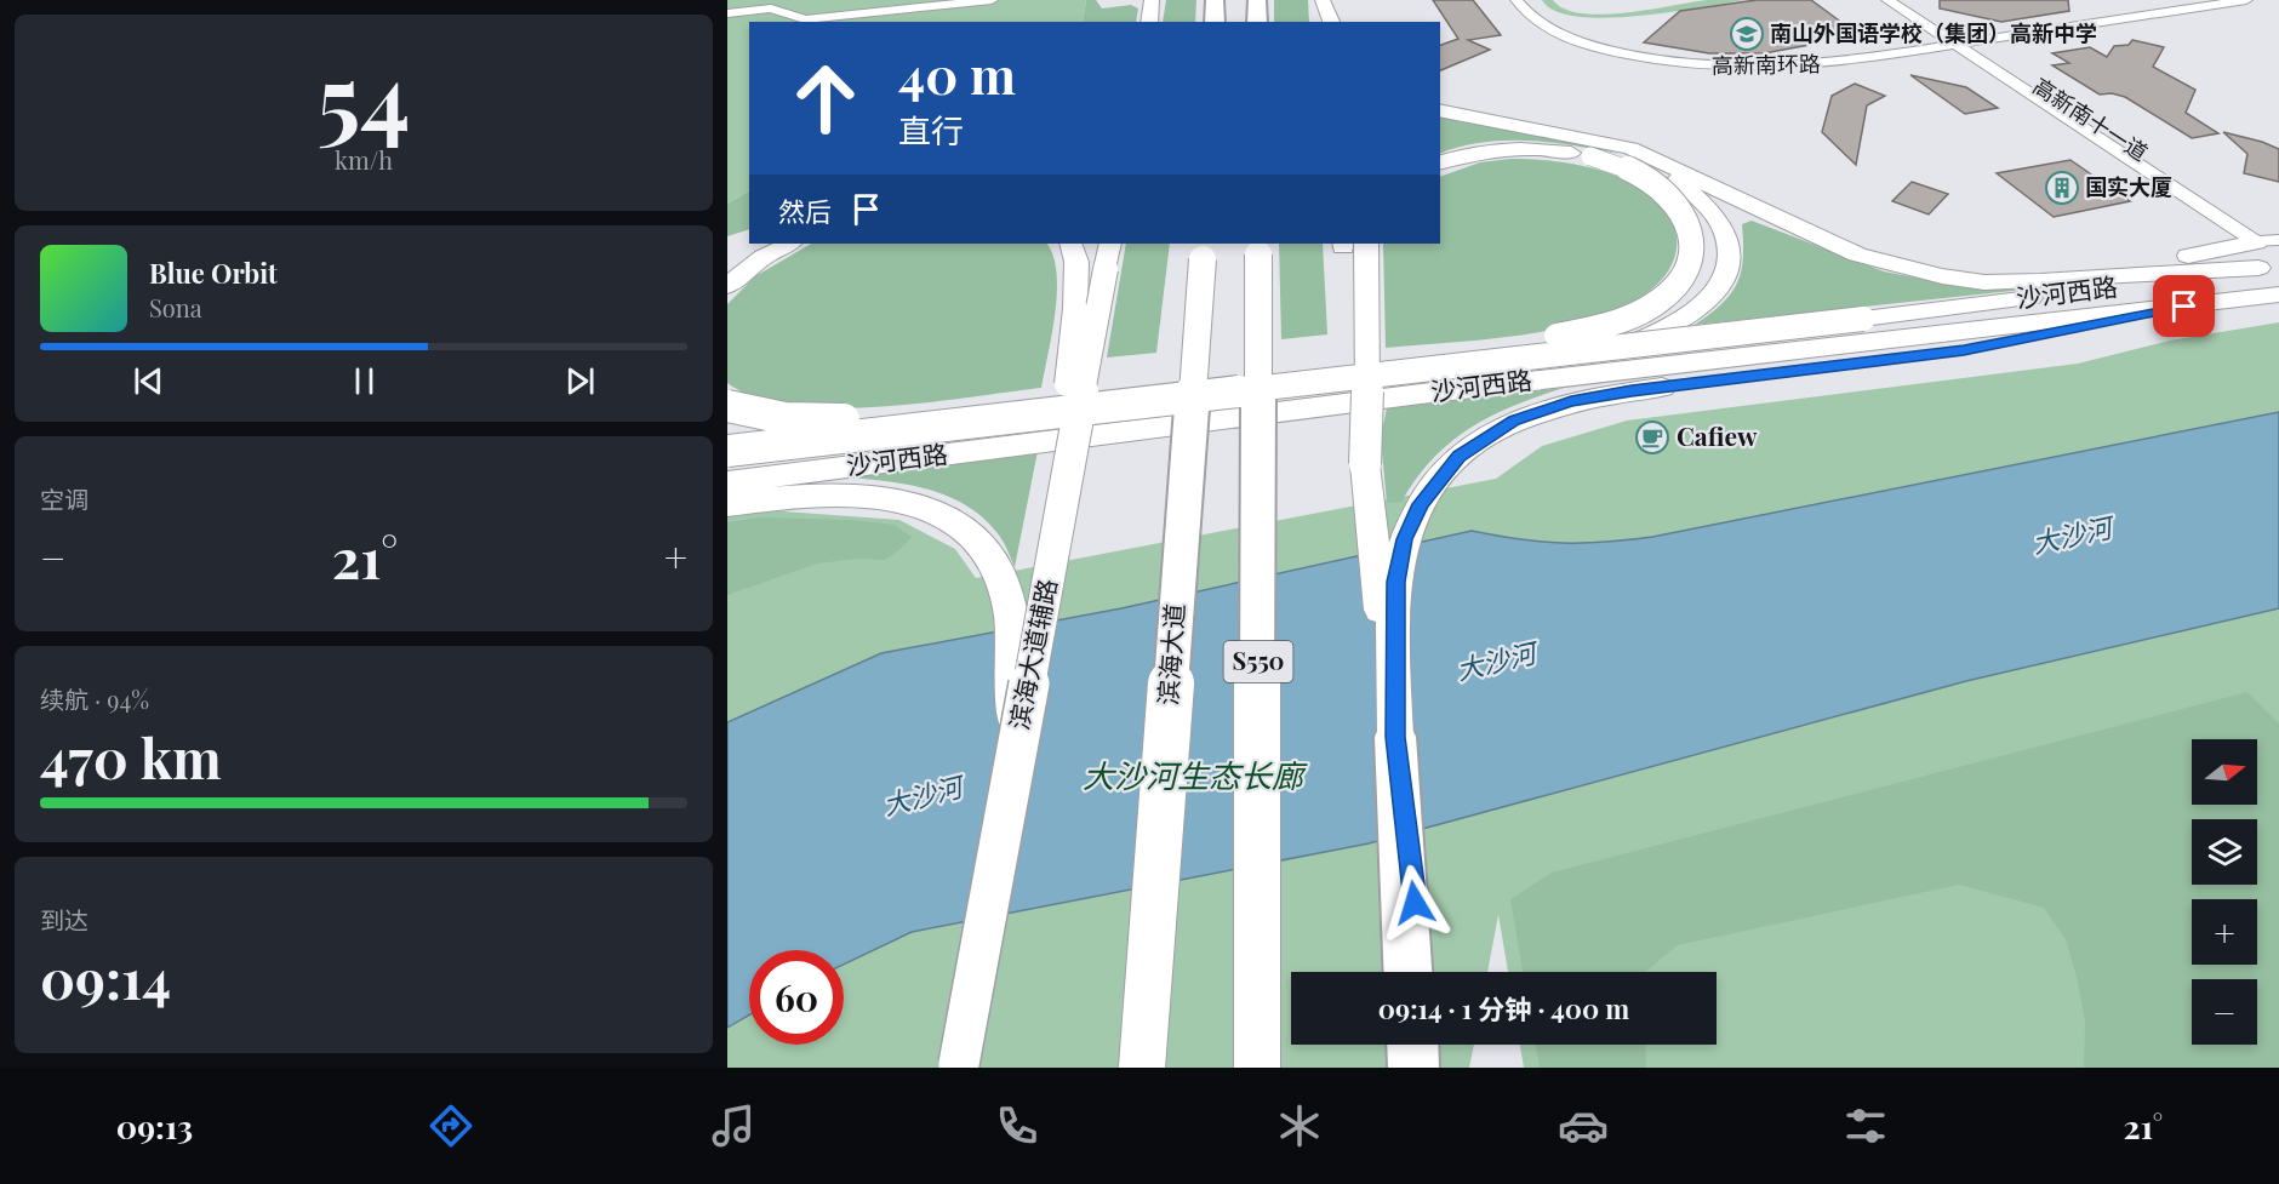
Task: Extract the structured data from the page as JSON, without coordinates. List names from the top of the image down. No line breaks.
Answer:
{"streets":{"highway":["滨海大道","S550"],"main road":["沙河西路","滨海大道辅路"],"street":["高新南环路","高新南十一道"]},"crossings":[["高新南环路","高新南十一道"]],"water":["大沙河"],"parks":["大沙河生态长廊"],"places":{"school or university":["南山外国语学校（集团）高新中学"],"building":["国实大厦"],"cafe":["Cafiew"]},"north":"right","page":{"tile":[["54","km/h"],"空调",["续航 · 94%","470 km"],["到达","09:14"]],"turn":["40 m","直行"],"then":"然后","song":["Blue Orbit","Sona"],"heat":["−","21°","+"],"map_buttons":["+","−"],"limit":"60","trip":"09:14 · 1 分钟 · 400 m","tabs":["09:13","21°"]}}
